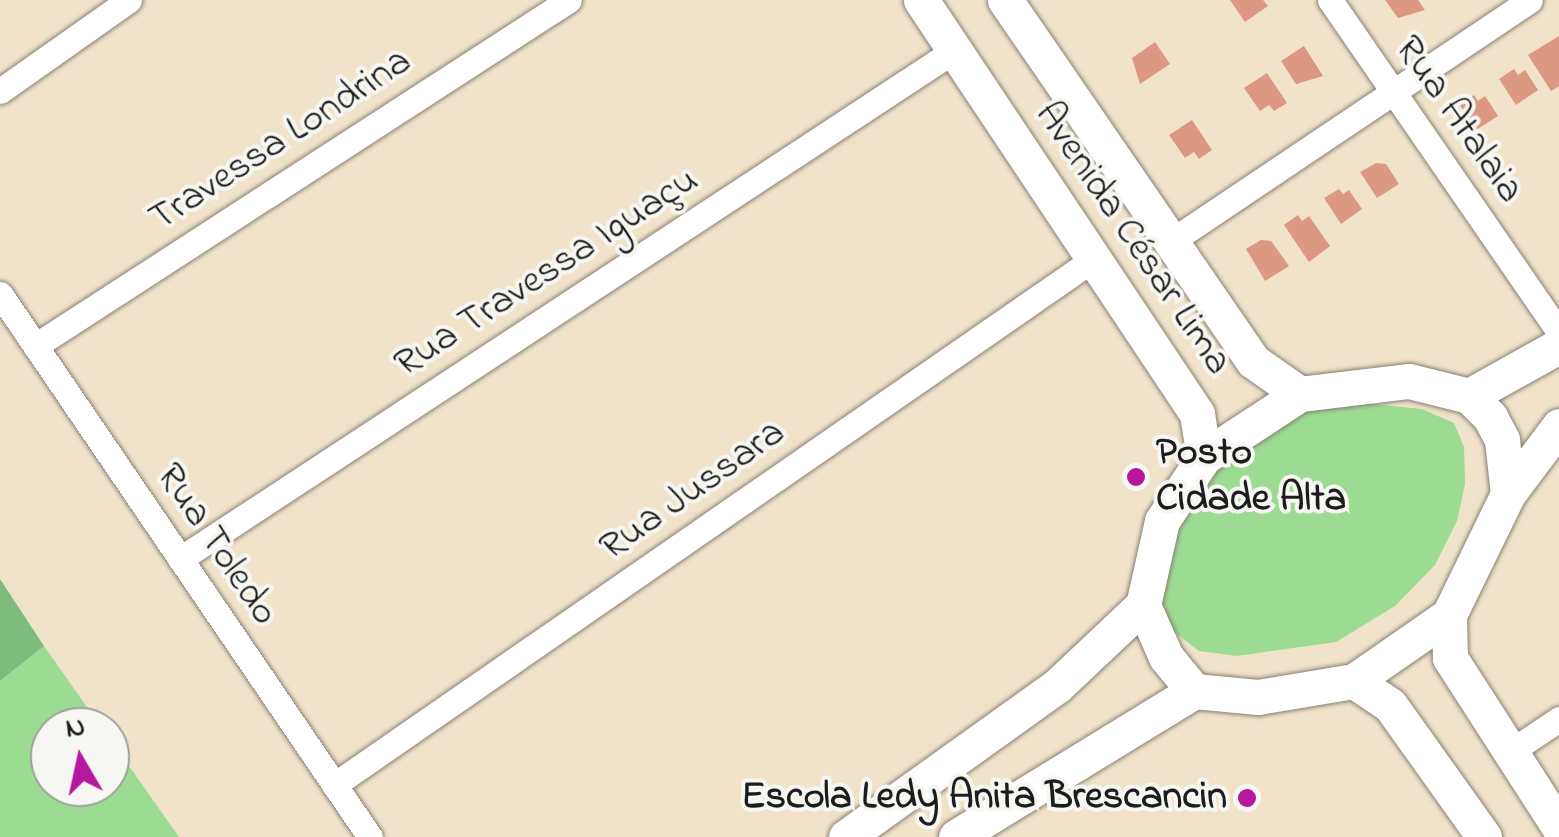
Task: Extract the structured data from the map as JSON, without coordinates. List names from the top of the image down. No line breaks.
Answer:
{"streets":{"street":["Rua Atalaia","Travessa Londrina","Avenida César Lima","Rua Travessa Iguaçu","Rua Jussara","Rua Toledo"]},"crossings":[["Travessa Londrina","Rua Toledo"],["Avenida César Lima","Rua Travessa Iguaçu"],["Avenida César Lima","Rua Jussara"],["Rua Travessa Iguaçu","Rua Toledo"],["Rua Jussara","Rua Toledo"]],"places":["Posto Cidade Alta","Escola Ledy Anita Brescancin"],"north":"top"}
